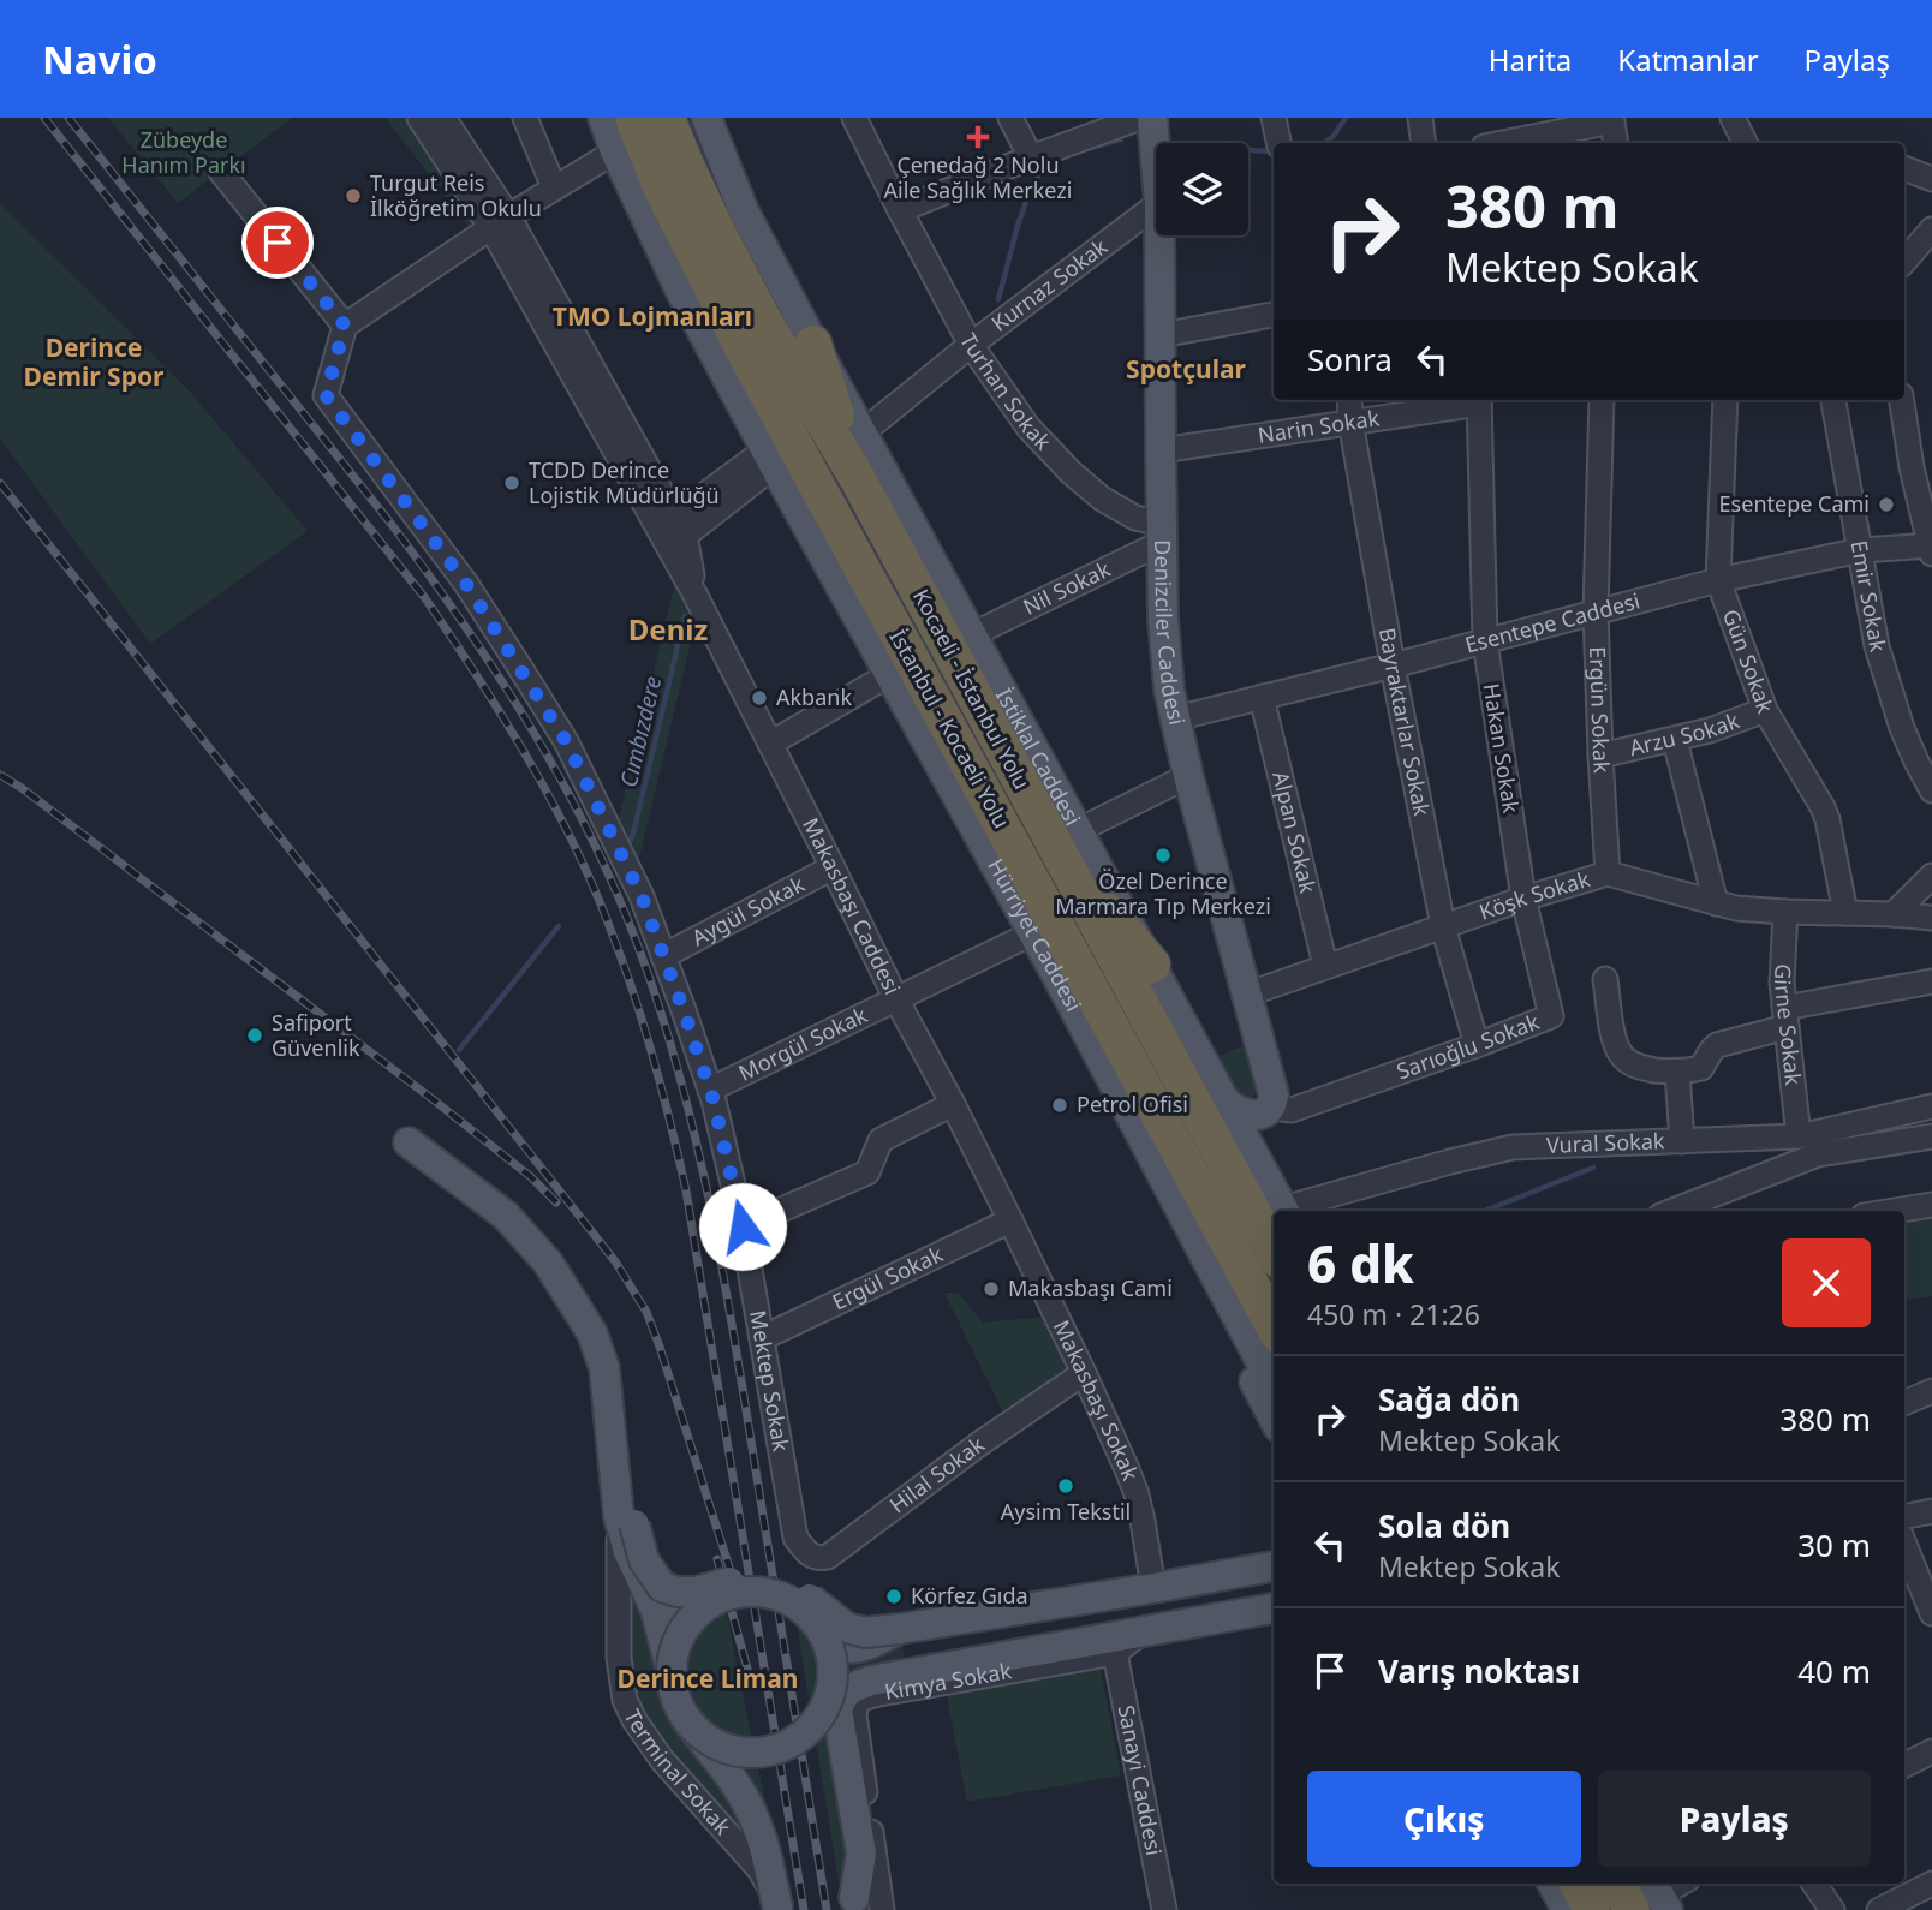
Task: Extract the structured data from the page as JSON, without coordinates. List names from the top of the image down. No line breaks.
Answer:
{"streets":{"highway":["Kocaeli - İstanbul Yolu","İstanbul - Kocaeli Yolu"],"main road":["Denizciler Caddesi","İstiklal Caddesi","Hürriyet Caddesi"],"street":["Kurnaz Sokak","Turhan Sokak","Narin Sokak","Nil Sokak","Emir Sokak","Esentepe Caddesi","Gün Sokak","Ergün Sokak","Bayraktarlar Sokak","Arzu Sokak","Hakan Sokak","Alpan Sokak","Köşk Sokak","Makasbaşı Caddesi","Aygül Sokak","Girne Sokak","Morgül Sokak","Sarıoğlu Sokak","Vural Sokak","Ergül Sokak","Mektep Sokak","Makasbaşı Sokak","Hilal Sokak","Kimya Sokak","Terminal Sokak","Sanayi Caddesi"]},"crossings":[["Kurnaz Sokak","Turhan Sokak"],["Kurnaz Sokak","İstiklal Caddesi"],["Turhan Sokak","Nil Sokak"],["Turhan Sokak","Denizciler Caddesi"],["Narin Sokak","Denizciler Caddesi"],["Narin Sokak","Bayraktarlar Sokak"],["Nil Sokak","Denizciler Caddesi"],["Nil Sokak","İstiklal Caddesi"],["Emir Sokak","Esentepe Caddesi"],["Esentepe Caddesi","Denizciler Caddesi"],["Esentepe Caddesi","Gün Sokak"],["Esentepe Caddesi","Ergün Sokak"],["Esentepe Caddesi","Bayraktarlar Sokak"],["Esentepe Caddesi","Hakan Sokak"],["Esentepe Caddesi","Alpan Sokak"],["Denizciler Caddesi","Köşk Sokak"],["Denizciler Caddesi","Sarıoğlu Sokak"],["Gün Sokak","Arzu Sokak"],["Gün Sokak","Köşk Sokak"],["Kocaeli - İstanbul Yolu","İstiklal Caddesi"],["Ergün Sokak","Arzu Sokak"],["Ergün Sokak","Köşk Sokak"],["Bayraktarlar Sokak","Köşk Sokak"],["Bayraktarlar Sokak","Sarıoğlu Sokak"],["Hakan Sokak","Köşk Sokak"],["Hakan Sokak","Sarıoğlu Sokak"],["Alpan Sokak","Köşk Sokak"],["Köşk Sokak","Girne Sokak"],["Köşk Sokak","Sarıoğlu Sokak"],["Makasbaşı Caddesi","Aygül Sokak"],["Makasbaşı Caddesi","Morgül Sokak"],["Makasbaşı Caddesi","Ergül Sokak"],["Makasbaşı Caddesi","Makasbaşı Sokak"],["Aygül Sokak","Mektep Sokak"],["Hürriyet Caddesi","Morgül Sokak"],["Girne Sokak","Vural Sokak"],["Morgül Sokak","Mektep Sokak"],["Ergül Sokak","Mektep Sokak"],["Ergül Sokak","Makasbaşı Sokak"],["Mektep Sokak","Hilal Sokak"],["Makasbaşı Sokak","Hilal Sokak"],["Kimya Sokak","Sanayi Caddesi"]],"districts":["TMO Lojmanları","Derince Demir Spor","Spotçular","Deniz","Derince Liman"],"water":["Cımbızdere"],"parks":["Zübeyde Hanım Parkı"],"places":{"health":["Çenedağ 2 Nolu Aile Sağlık Merkezi"],"other":["Turgut Reis İlköğretim Okulu","TCDD Derince Lojistik Müdürlüğü","Esentepe Cami","Akbank","Özel Derince Marmara Tıp Merkezi","Safiport Güvenlik","Petrol Ofisi","Makasbaşı Cami","Aysim Tekstil","Körfez Gıda"]},"page":{"header":"Navio","nav":["Harita","Katmanlar","Paylaş"],"turn":["380 m","Mektep Sokak"],"then":"Sonra","heading":["6 dk","450 m · 21:26"],"list":[{"name":"Sağa dön","note":"Mektep Sokak","value":"380 m"},{"name":"Sola dön","note":"Mektep Sokak","value":"30 m"},{"name":"Varış noktası","value":"40 m"}],"buttons":["Çıkış","Paylaş"]}}
